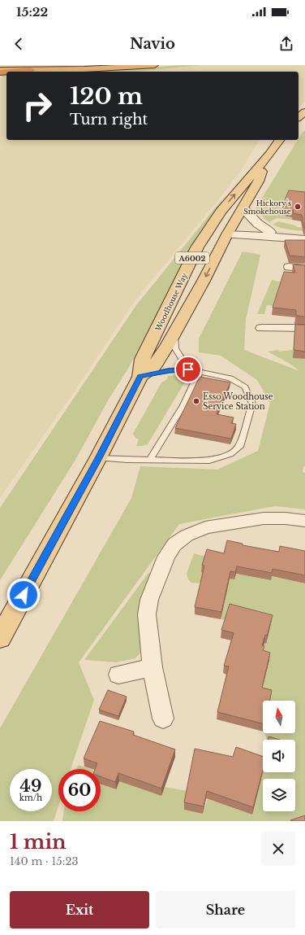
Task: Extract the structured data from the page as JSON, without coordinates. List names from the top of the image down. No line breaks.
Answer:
{"streets":{"main road":["A6002","Woodhouse Way"]},"places":["Hickory's Smokehouse","Esso Woodhouse Service Station"],"north":"top","page":{"status":"15:22","header":"Navio","turn":["120 m","Turn right"],"speed":"49 km/h","limit":"60","heading":["1 min","140 m · 15:23"],"buttons":["Exit","Share"]}}
